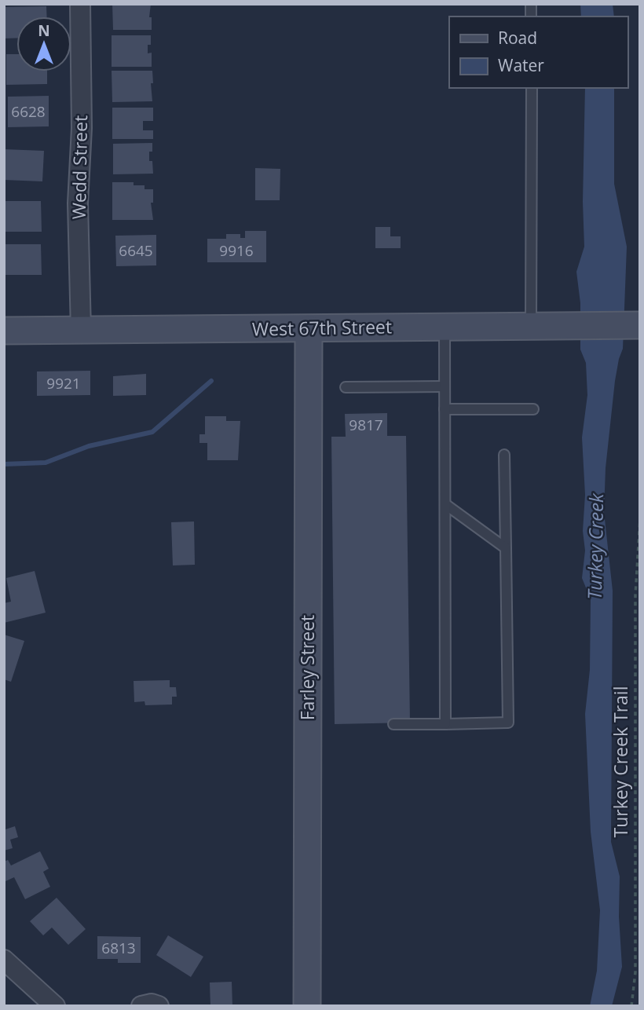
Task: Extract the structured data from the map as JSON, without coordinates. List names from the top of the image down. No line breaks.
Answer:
{"streets":{"street":["Wedd Street","West 67th Street","Farley Street"],"path":["Turkey Creek Trail"]},"crossings":[["Wedd Street","West 67th Street"],["West 67th Street","Farley Street"]],"water":["Turkey Creek"],"house_numbers":["6628","6645","9916","9921","9817","6813"],"legend":["Road","Water"],"north":"top"}
